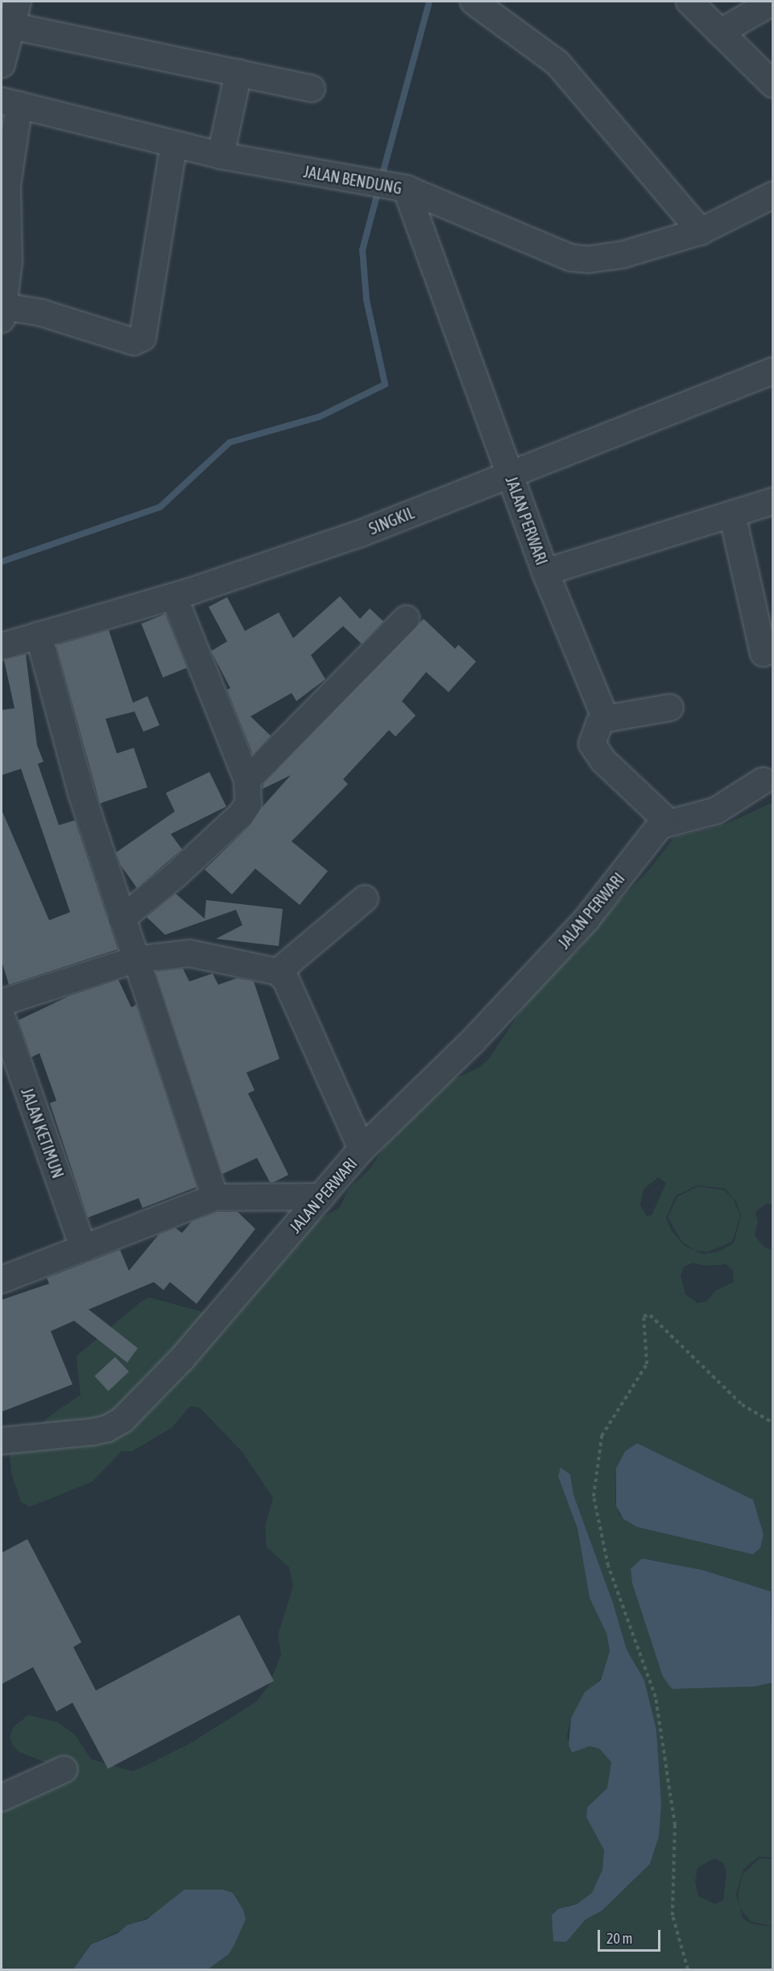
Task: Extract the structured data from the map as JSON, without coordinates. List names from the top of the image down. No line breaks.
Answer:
{"streets":{"street":["JALAN BENDUNG","SINGKIL","JALAN PERWARI","JALAN KETIMUN"]},"crossings":[["JALAN BENDUNG","JALAN PERWARI"],["SINGKIL","JALAN PERWARI"]],"scale_bar":"20 m"}
